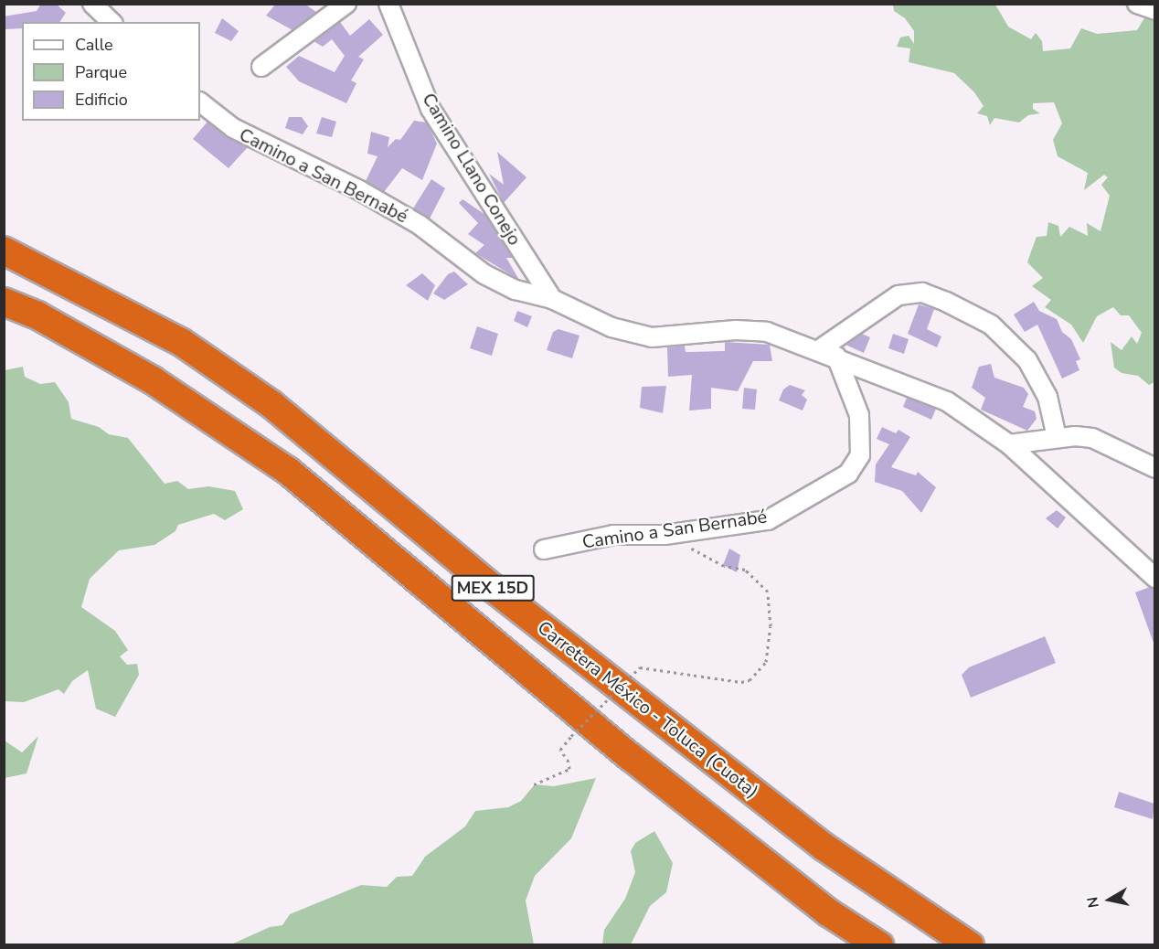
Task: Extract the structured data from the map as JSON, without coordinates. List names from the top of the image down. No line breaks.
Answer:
{"streets":{"highway":["MEX 15D","Carretera México - Toluca (Cuota)"],"street":["Camino Llano Conejo","Camino a San Bernabé"]},"crossings":[["Camino Llano Conejo","Camino a San Bernabé"]],"legend":["Calle","Parque","Edificio"],"north":"left"}
